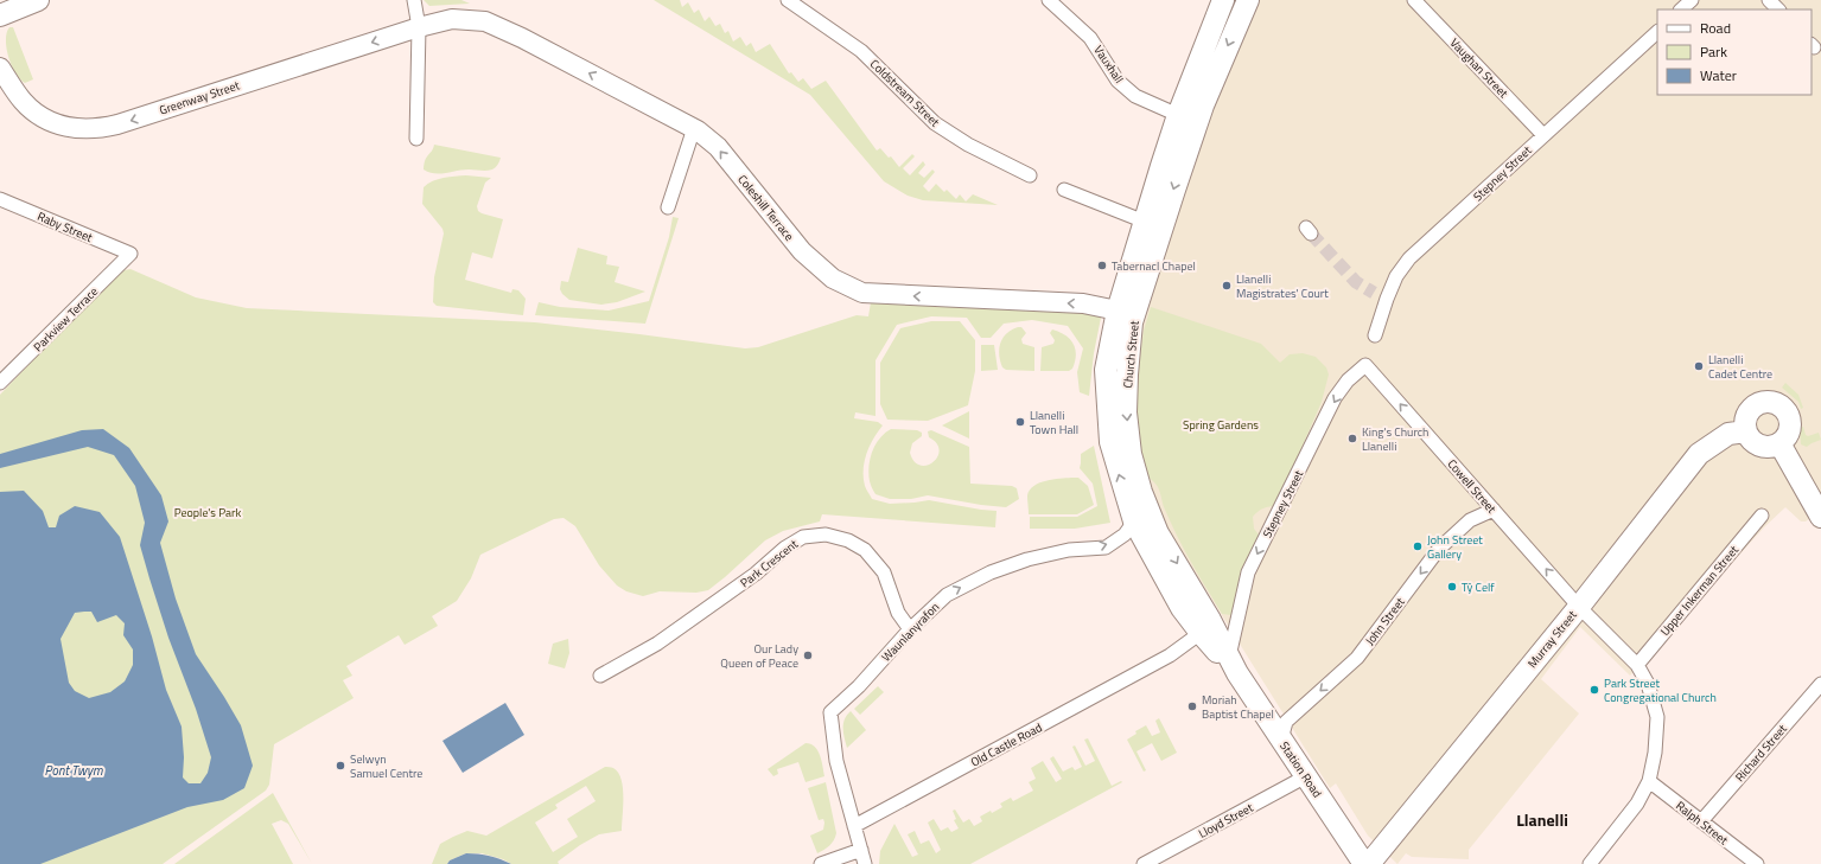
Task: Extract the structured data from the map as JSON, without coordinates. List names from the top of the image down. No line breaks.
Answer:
{"streets":{"main road":["Greenway Street","Coleshill Terrace","Church Street","Murray Street","Station Road"],"street":["Vauxhall","Vaughan Street","Coldstream Street","Stepney Street","Raby Street","Parkview Terrace","Cowell Street","Park Crescent","Upper Inkerman Street","John Street","Waunlanyrafon","Old Castle Road","Richard Street","Lloyd Street","Ralph Street"]},"crossings":[["Vauxhall","Church Street"],["Vaughan Street","Stepney Street"],["Greenway Street","Coleshill Terrace"],["Stepney Street","Cowell Street"],["Stepney Street","Station Road"],["Coleshill Terrace","Church Street"],["Raby Street","Parkview Terrace"],["Church Street","Waunlanyrafon"],["Church Street","Old Castle Road"],["Church Street","Station Road"],["Cowell Street","Upper Inkerman Street"],["Cowell Street","John Street"],["Cowell Street","Murray Street"],["Cowell Street","Ralph Street"],["Park Crescent","Waunlanyrafon"],["John Street","Station Road"],["Waunlanyrafon","Old Castle Road"],["Old Castle Road","Station Road"],["Richard Street","Ralph Street"],["Station Road","Lloyd Street"]],"one_way":["Greenway Street","Stepney Street","Coleshill Terrace","Cowell Street","John Street","Waunlanyrafon"],"districts":["Llanelli"],"water":["Pont Twym"],"parks":["Spring Gardens","People's Park"],"places":["Tabernacl Chapel","Llanelli Magistrates' Court","Llanelli Cadet Centre","Llanelli Town Hall","King's Church Llanelli","John Street Gallery","Tŷ Celf","Our Lady Queen of Peace","Park Street Congregational Church","Moriah Baptist Chapel","Selwyn Samuel Centre"],"legend":["Road","Park","Water"]}
